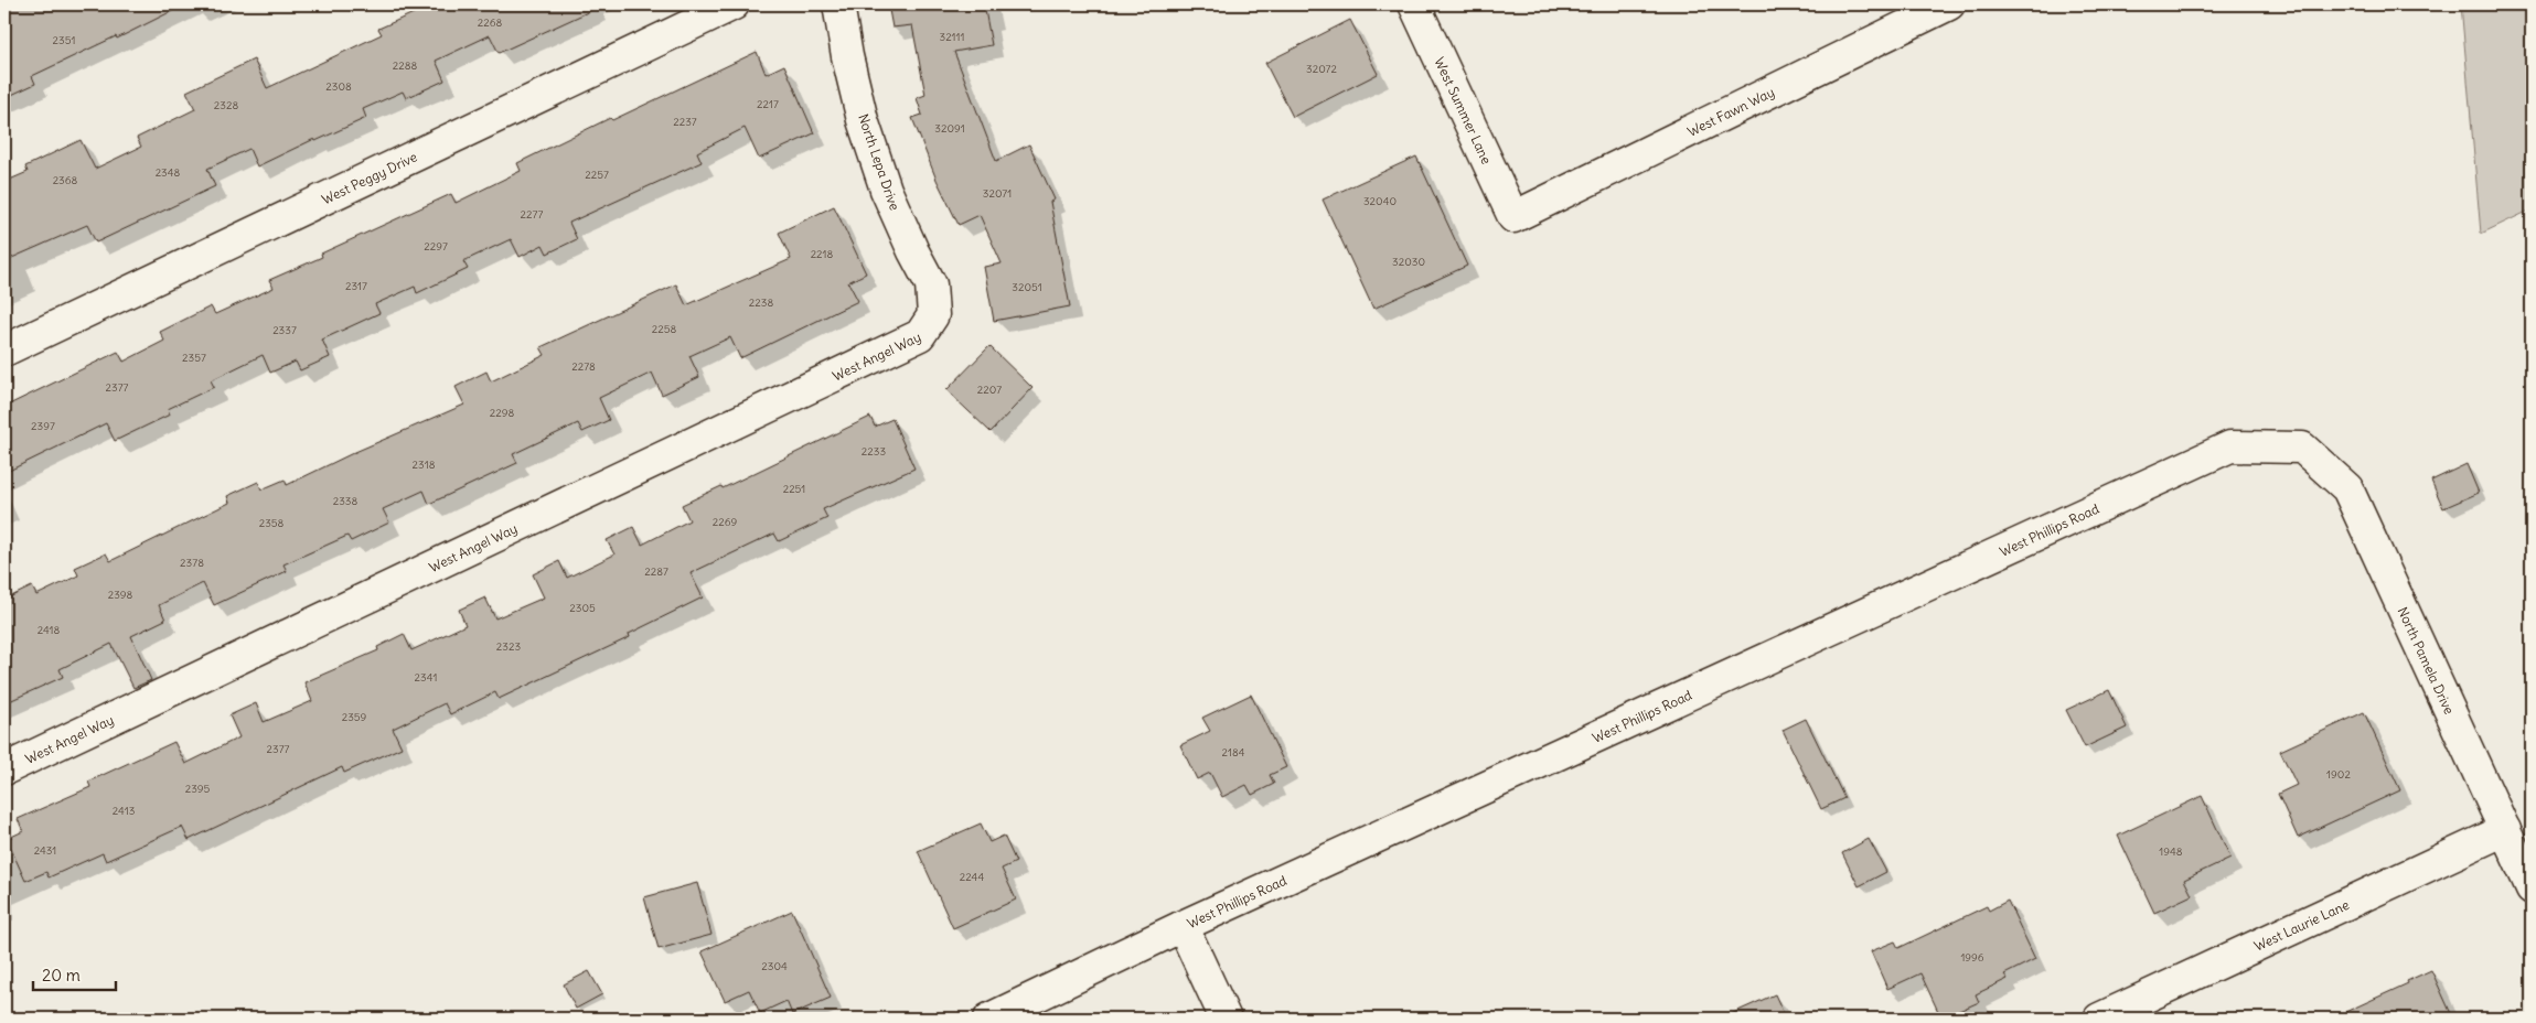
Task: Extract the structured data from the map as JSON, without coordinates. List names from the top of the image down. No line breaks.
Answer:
{"streets":{"street":["West Summer Lane","West Fawn Way","North Lepa Drive","West Peggy Drive","West Angel Way","West Phillips Road","North Pamela Drive","West Laurie Lane"]},"crossings":[["West Summer Lane","West Fawn Way"],["North Lepa Drive","West Angel Way"],["West Phillips Road","North Pamela Drive"],["North Pamela Drive","West Laurie Lane"]],"house_numbers":["2268","32111","2351","2288","32072","2308","2217","2328","2237","32091","2348","2257","2368","32071","32040","2277","2297","2218","32030","2317","32051","2238","2258","2337","2357","2278","2377","2207","2298","2397","2233","2318","2251","2338","2269","2358","2378","2287","2398","2305","2418","2323","2341","2359","2377","2184","1902","2395","2413","2431","1948","2244","1996","2304"],"scale_bar":"20 m"}
